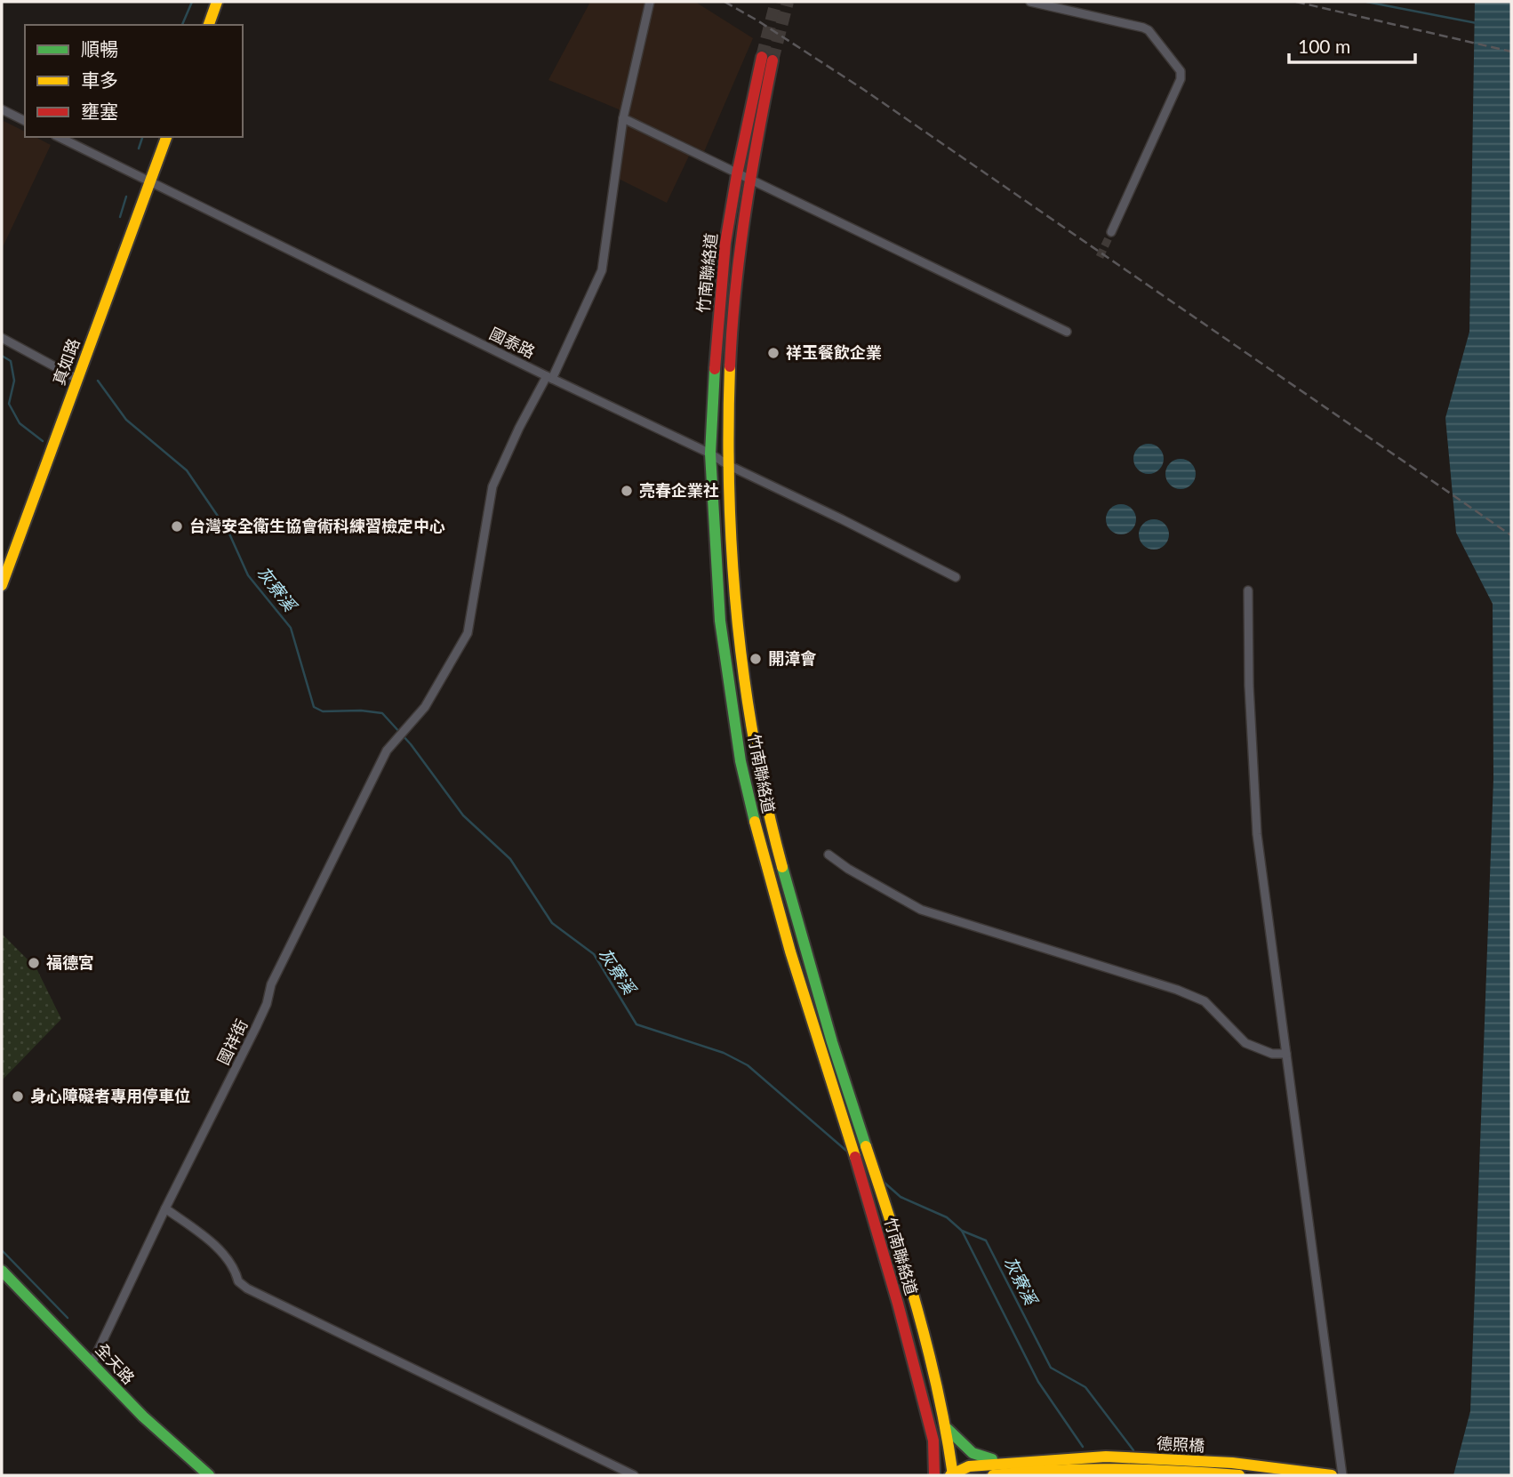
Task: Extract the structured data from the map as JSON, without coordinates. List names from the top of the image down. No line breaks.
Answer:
{"streets":{"main road":["竹南聯絡道","真如路","全天路","德照橋"],"street":["國泰路","國祥街"]},"crossings":[["竹南聯絡道","國泰路"],["國泰路","真如路"],["國泰路","國祥街"],["國祥街","全天路"]],"water":["灰寮溪"],"places":["祥玉餐飲企業","亮春企業社","台灣安全衛生協會術科練習檢定中心","開漳會","福德宮","身心障礙者專用停車位"],"legend":["順暢","車多","壅塞"],"scale_bar":"100 m"}
